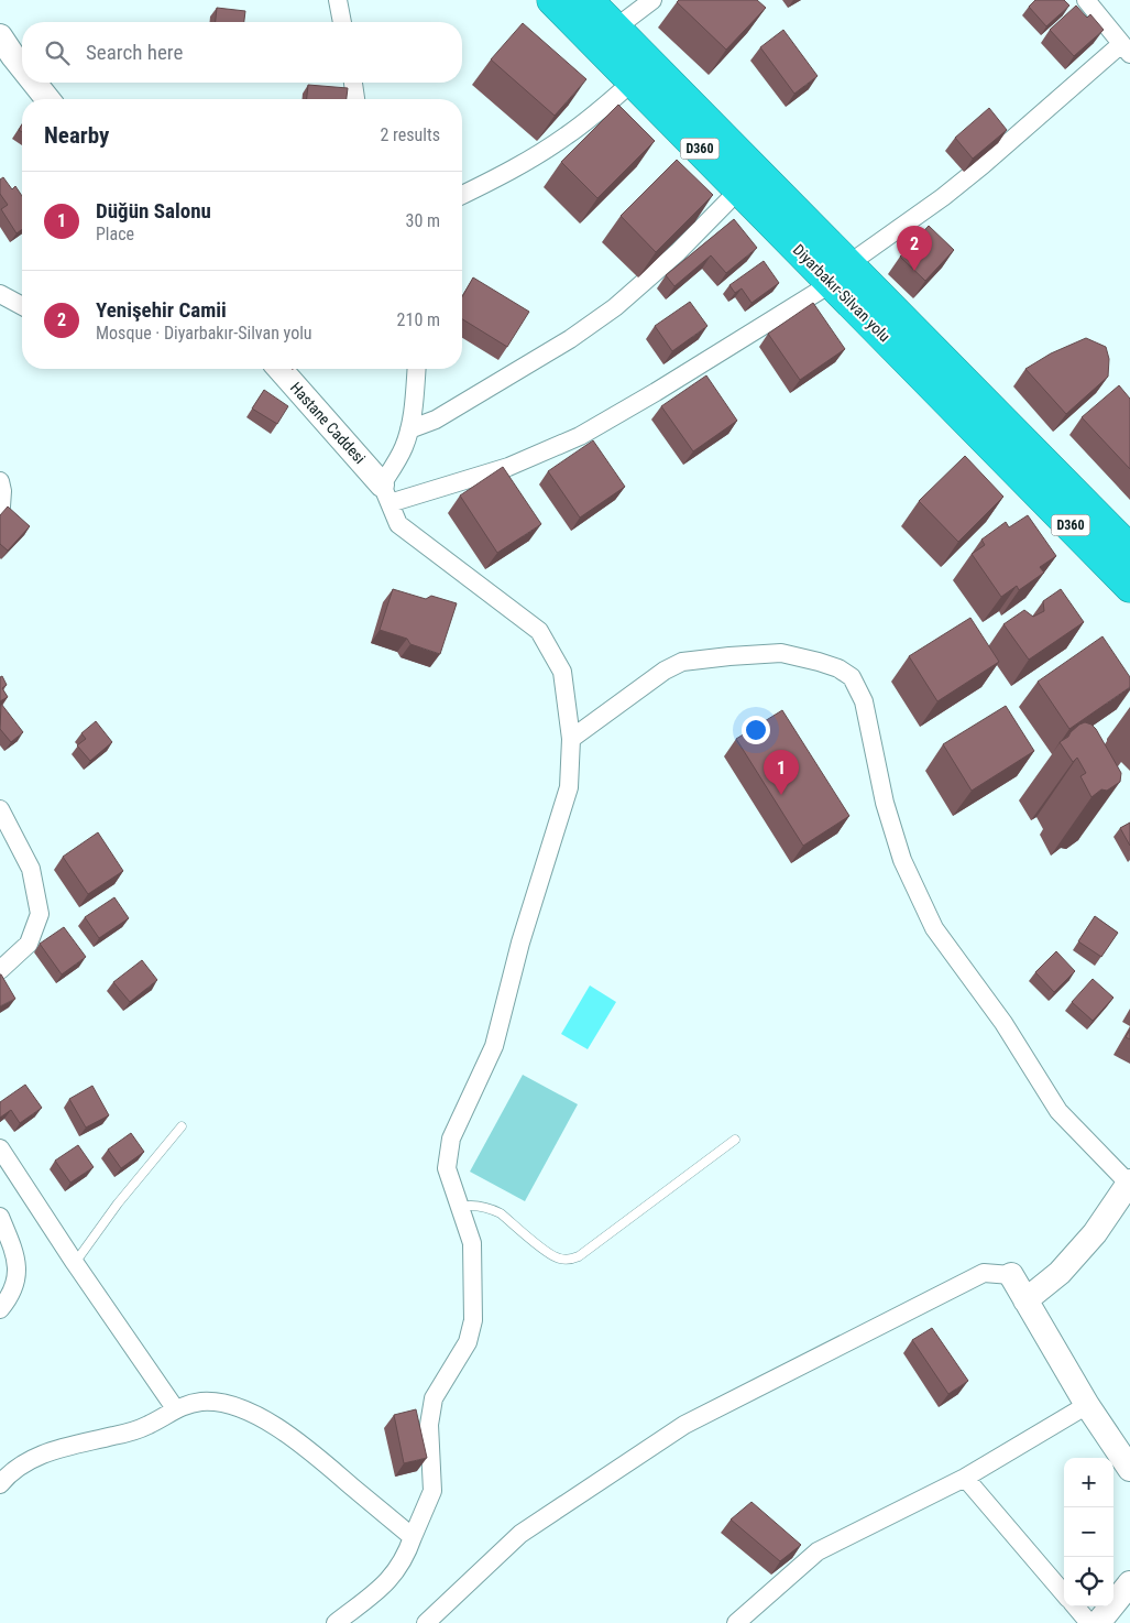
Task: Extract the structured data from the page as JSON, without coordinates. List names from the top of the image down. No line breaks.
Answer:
{"streets":{"highway":["D360","Diyarbakır-Silvan yolu"],"street":["Hastane Caddesi"]},"page":{"search":"Search here","heading":["Nearby","2 results"],"list":[{"mark":"1","name":"Düğün Salonu","note":"Place","value":"30 m"},{"mark":"2","name":"Yenişehir Camii","note":"Mosque · Diyarbakır-Silvan yolu","value":"210 m"}],"pins":["2","1"],"map_buttons":["+","−"]}}
